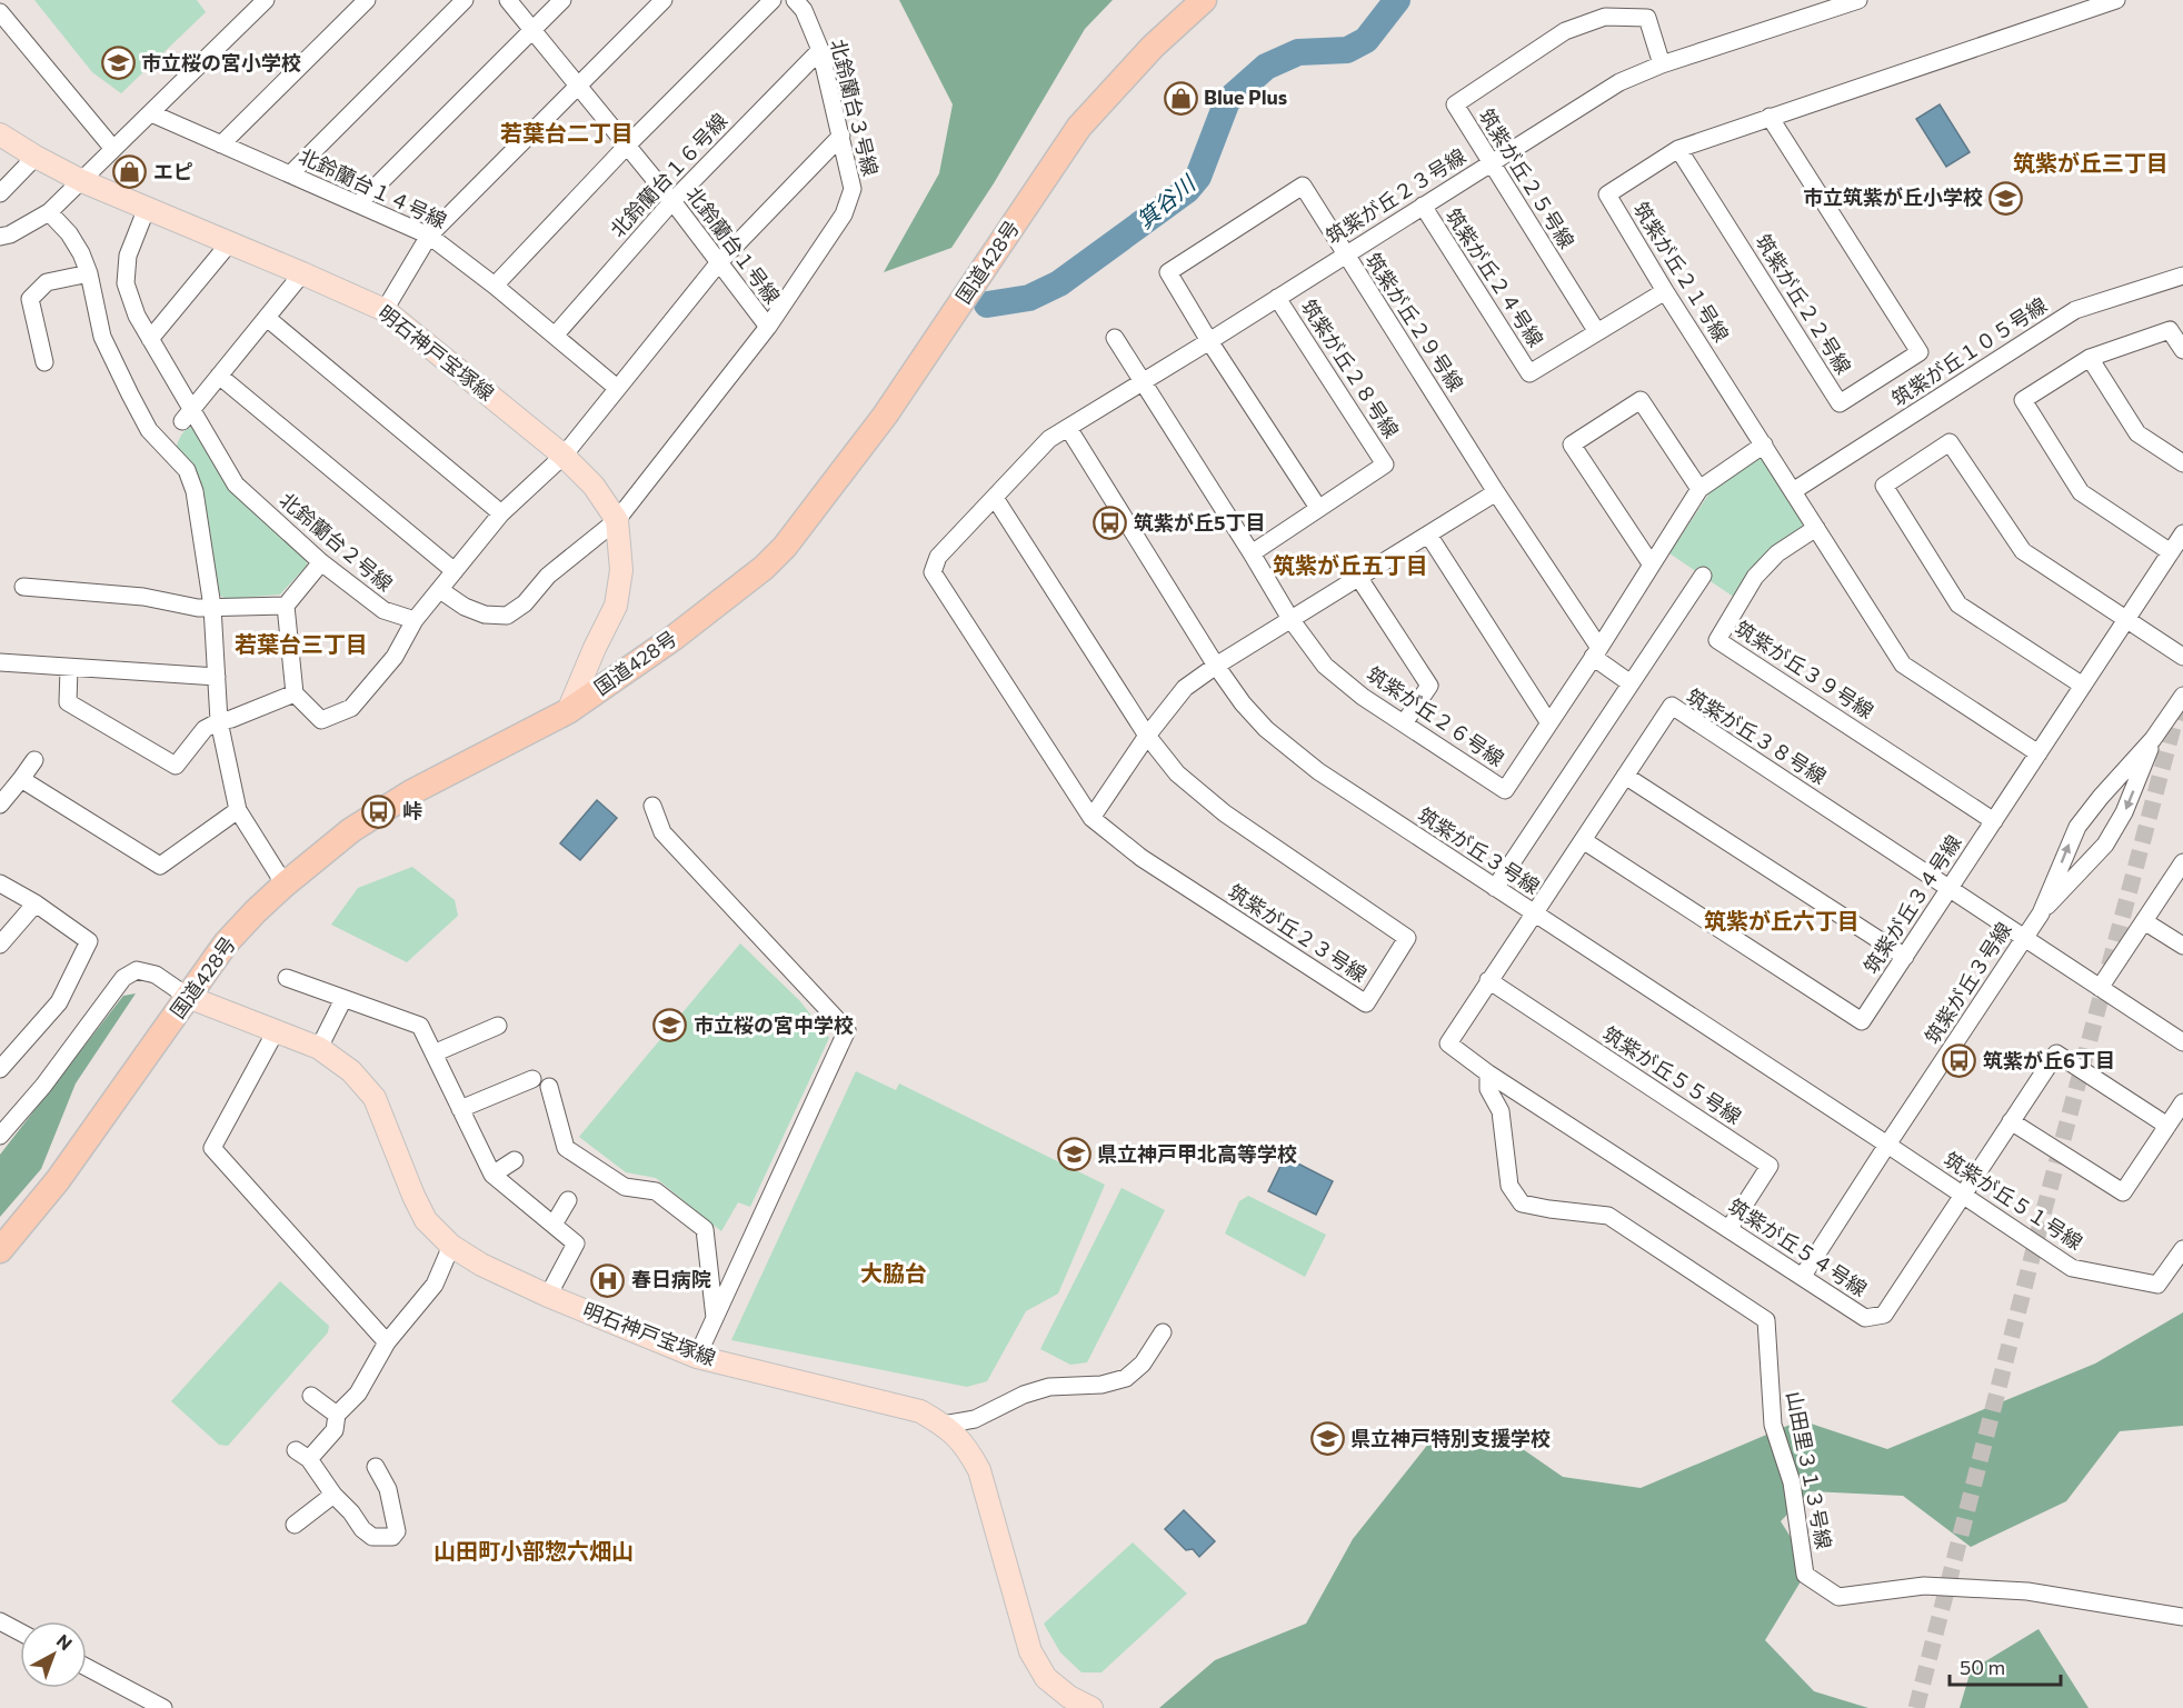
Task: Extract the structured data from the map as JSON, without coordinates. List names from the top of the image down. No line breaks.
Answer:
{"streets":{"highway":["国道428号"],"main road":["明石神戸宝塚線"],"street":["北鈴蘭台３号線","北鈴蘭台１６号線","筑紫が丘２５号線","北鈴蘭台１４号線","筑紫が丘２３号線","北鈴蘭台１号線","筑紫が丘２１号線","筑紫が丘２４号線","筑紫が丘２２号線","筑紫が丘２９号線","筑紫が丘１０５号線","筑紫が丘２８号線","北鈴蘭台２号線","筑紫が丘３９号線","筑紫が丘２６号線","筑紫が丘３８号線","筑紫が丘３号線","筑紫が丘３４号線","筑紫が丘５５号線","筑紫が丘５１号線","筑紫が丘５４号線","山田里３１３号線"]},"crossings":[["北鈴蘭台３号線","北鈴蘭台１６号線"],["北鈴蘭台３号線","北鈴蘭台１号線"],["北鈴蘭台１６号線","北鈴蘭台１４号線"],["北鈴蘭台１６号線","北鈴蘭台１号線"],["筑紫が丘２５号線","筑紫が丘２３号線"],["筑紫が丘２５号線","筑紫が丘２４号線"],["筑紫が丘２３号線","筑紫が丘２４号線"],["筑紫が丘２３号線","筑紫が丘２９号線"],["筑紫が丘２３号線","筑紫が丘２８号線"],["筑紫が丘２３号線","筑紫が丘２６号線"],["筑紫が丘２３号線","筑紫が丘３号線"],["北鈴蘭台１号線","明石神戸宝塚線"],["国道428号","明石神戸宝塚線"],["筑紫が丘２１号線","筑紫が丘２４号線"],["筑紫が丘２１号線","筑紫が丘２２号線"],["筑紫が丘２１号線","筑紫が丘１０５号線"],["筑紫が丘２１号線","筑紫が丘３９号線"],["筑紫が丘２１号線","筑紫が丘２６号線"],["筑紫が丘２１号線","筑紫が丘３４号線"],["筑紫が丘２９号線","筑紫が丘２８号線"],["筑紫が丘２９号線","筑紫が丘２６号線"],["明石神戸宝塚線","北鈴蘭台２号線"],["筑紫が丘２８号線","筑紫が丘２６号線"],["筑紫が丘３９号線","筑紫が丘３４号線"],["筑紫が丘３８号線","筑紫が丘３号線"],["筑紫が丘３８号線","筑紫が丘３４号線"],["筑紫が丘３８号線","筑紫が丘５４号線"],["筑紫が丘３号線","筑紫が丘５１号線"],["筑紫が丘３号線","筑紫が丘５４号線"],["筑紫が丘５５号線","筑紫が丘５４号線"],["筑紫が丘５１号線","筑紫が丘５４号線"],["筑紫が丘５４号線","山田里３１３号線"]],"districts":["若葉台二丁目","筑紫が丘三丁目","筑紫が丘五丁目","若葉台三丁目","筑紫が丘六丁目","大脇台","山田町小部惣六畑山"],"water":["箕谷川"],"places":{"school or university":["市立桜の宮小学校","市立筑紫が丘小学校","市立桜の宮中学校","県立神戸甲北高等学校","県立神戸特別支援学校"],"shop":["Blue Plus","エピ"],"bus stop":["筑紫が丘5丁目","峠","筑紫が丘6丁目"],"hospital":["春日病院"]},"scale_bar":"50 m","north":"top right"}
